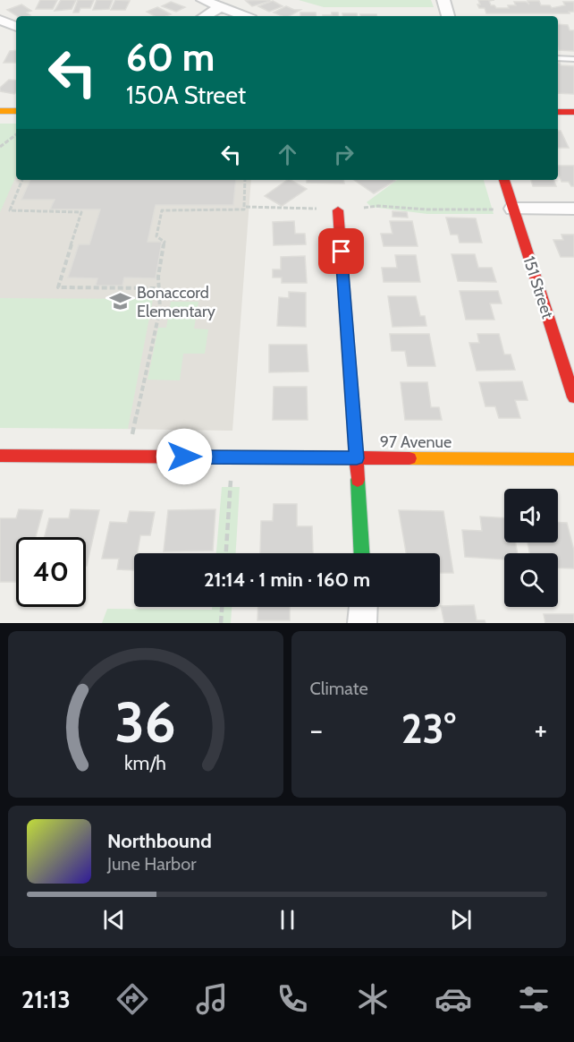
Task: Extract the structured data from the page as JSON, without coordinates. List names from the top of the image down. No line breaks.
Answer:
{"streets":{"street":["151 Street","97 Avenue"]},"places":{"school or university":["Bonaccord Elementary"]},"page":{"turn":["60 m","150A Street"],"limit":"40","trip":"21:14 · 1 min · 160 m","tile":"Climate","heat":["−","23°","+"],"song":["Northbound","June Harbor"],"tabs":"21:13","gauge":["36","km/h"]}}
